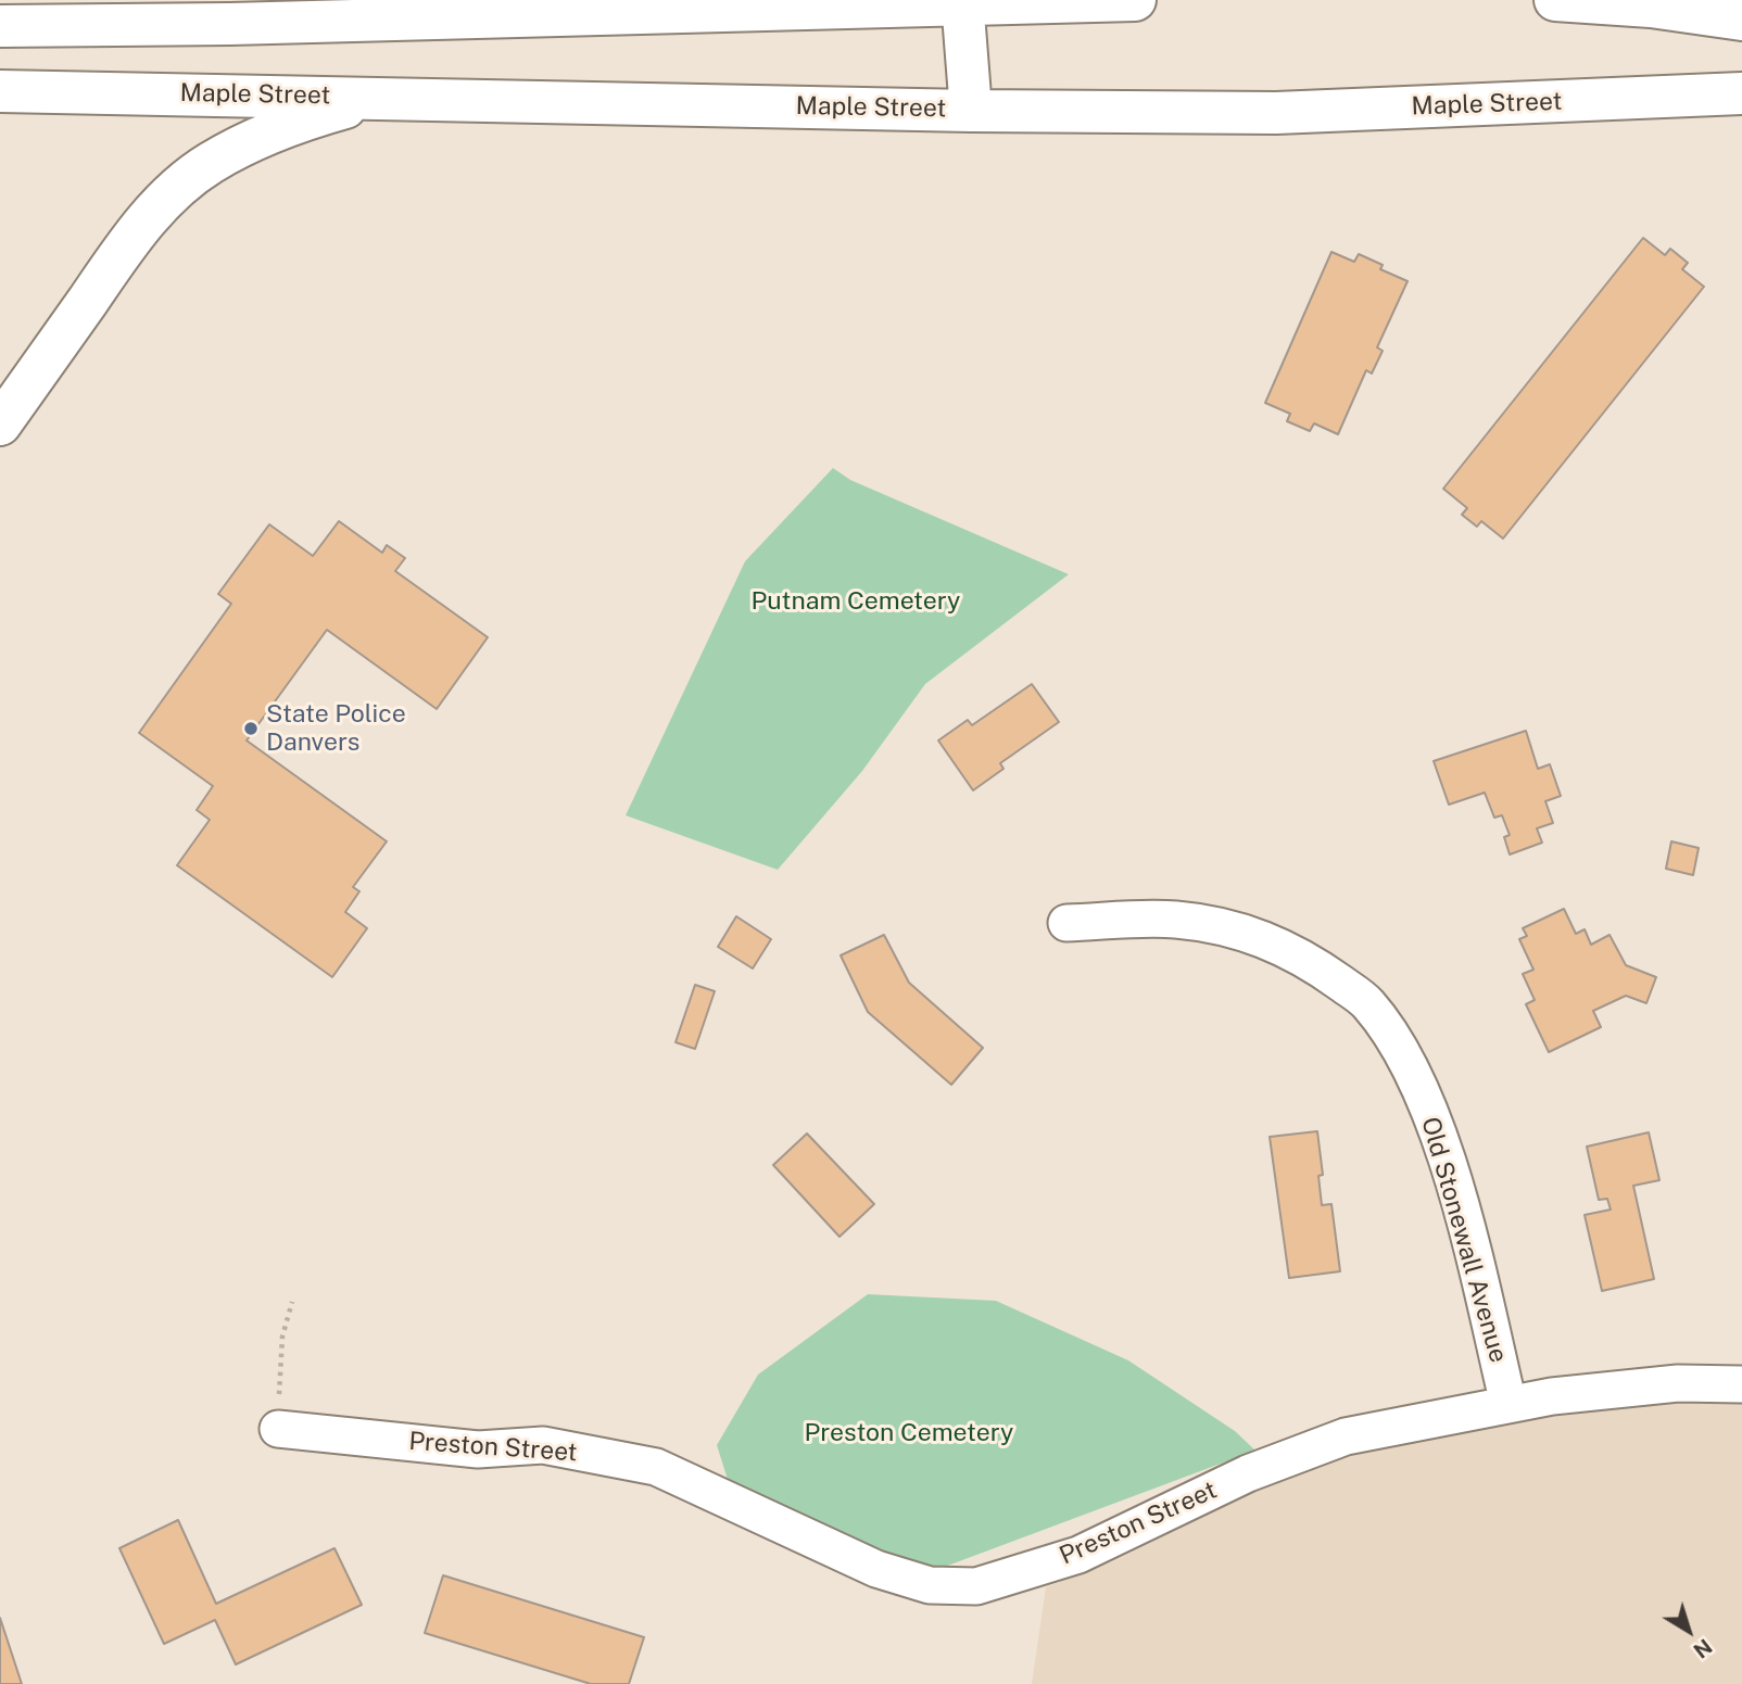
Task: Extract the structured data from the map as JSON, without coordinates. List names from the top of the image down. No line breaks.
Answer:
{"streets":{"main road":["Maple Street"],"street":["Old Stonewall Avenue","Preston Street"]},"crossings":[["Old Stonewall Avenue","Preston Street"]],"parks":["Putnam Cemetery","Preston Cemetery"],"places":["State Police Danvers"],"north":"bottom right"}
